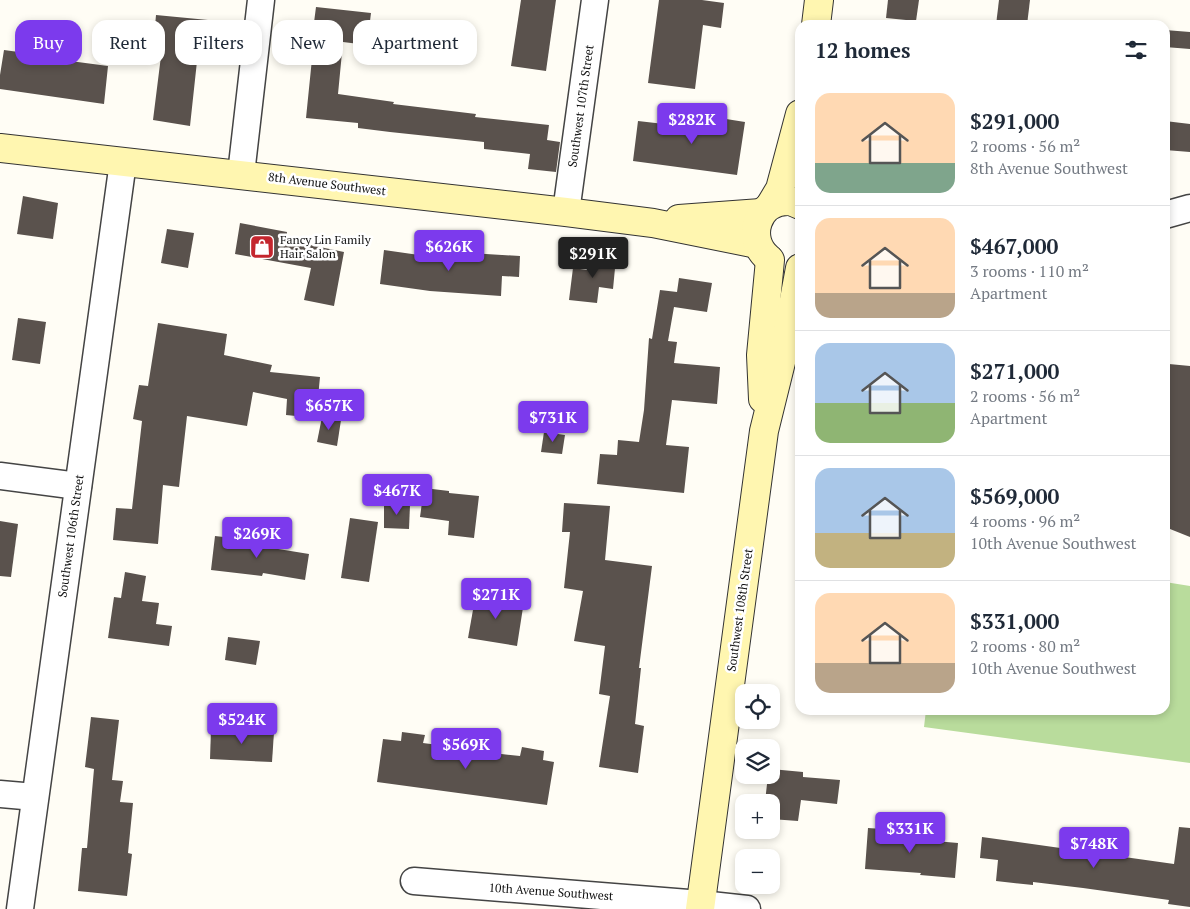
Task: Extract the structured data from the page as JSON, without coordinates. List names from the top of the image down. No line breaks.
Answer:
{"streets":{"street":["Southwest 107th Street","8th Avenue Southwest","Southwest 106th Street","Southwest 108th Street","10th Avenue Southwest"]},"crossings":[["Southwest 107th Street","8th Avenue Southwest"],["8th Avenue Southwest","Southwest 106th Street"],["8th Avenue Southwest","Southwest 108th Street"],["Southwest 108th Street","10th Avenue Southwest"]],"places":{"shop":["Fancy Lin Family Hair Salon"]},"page":{"chip":["Buy","Rent","Filters","New","Apartment"],"heading":"12 homes","list":[{"name":"$291,000","note":"2 rooms · 56 m² · 8th Avenue Southwest"},{"name":"$467,000","note":"3 rooms · 110 m² · Apartment"},{"name":"$271,000","note":"2 rooms · 56 m² · Apartment"},{"name":"$569,000","note":"4 rooms · 96 m² · 10th Avenue Southwest"},{"name":"$331,000","note":"2 rooms · 80 m² · 10th Avenue Southwest"}],"price":["$282K","$626K","$291K","$657K","$731K","$467K","$269K","$271K","$524K","$569K","$331K","$748K"],"map_buttons":["+","−"]}}
